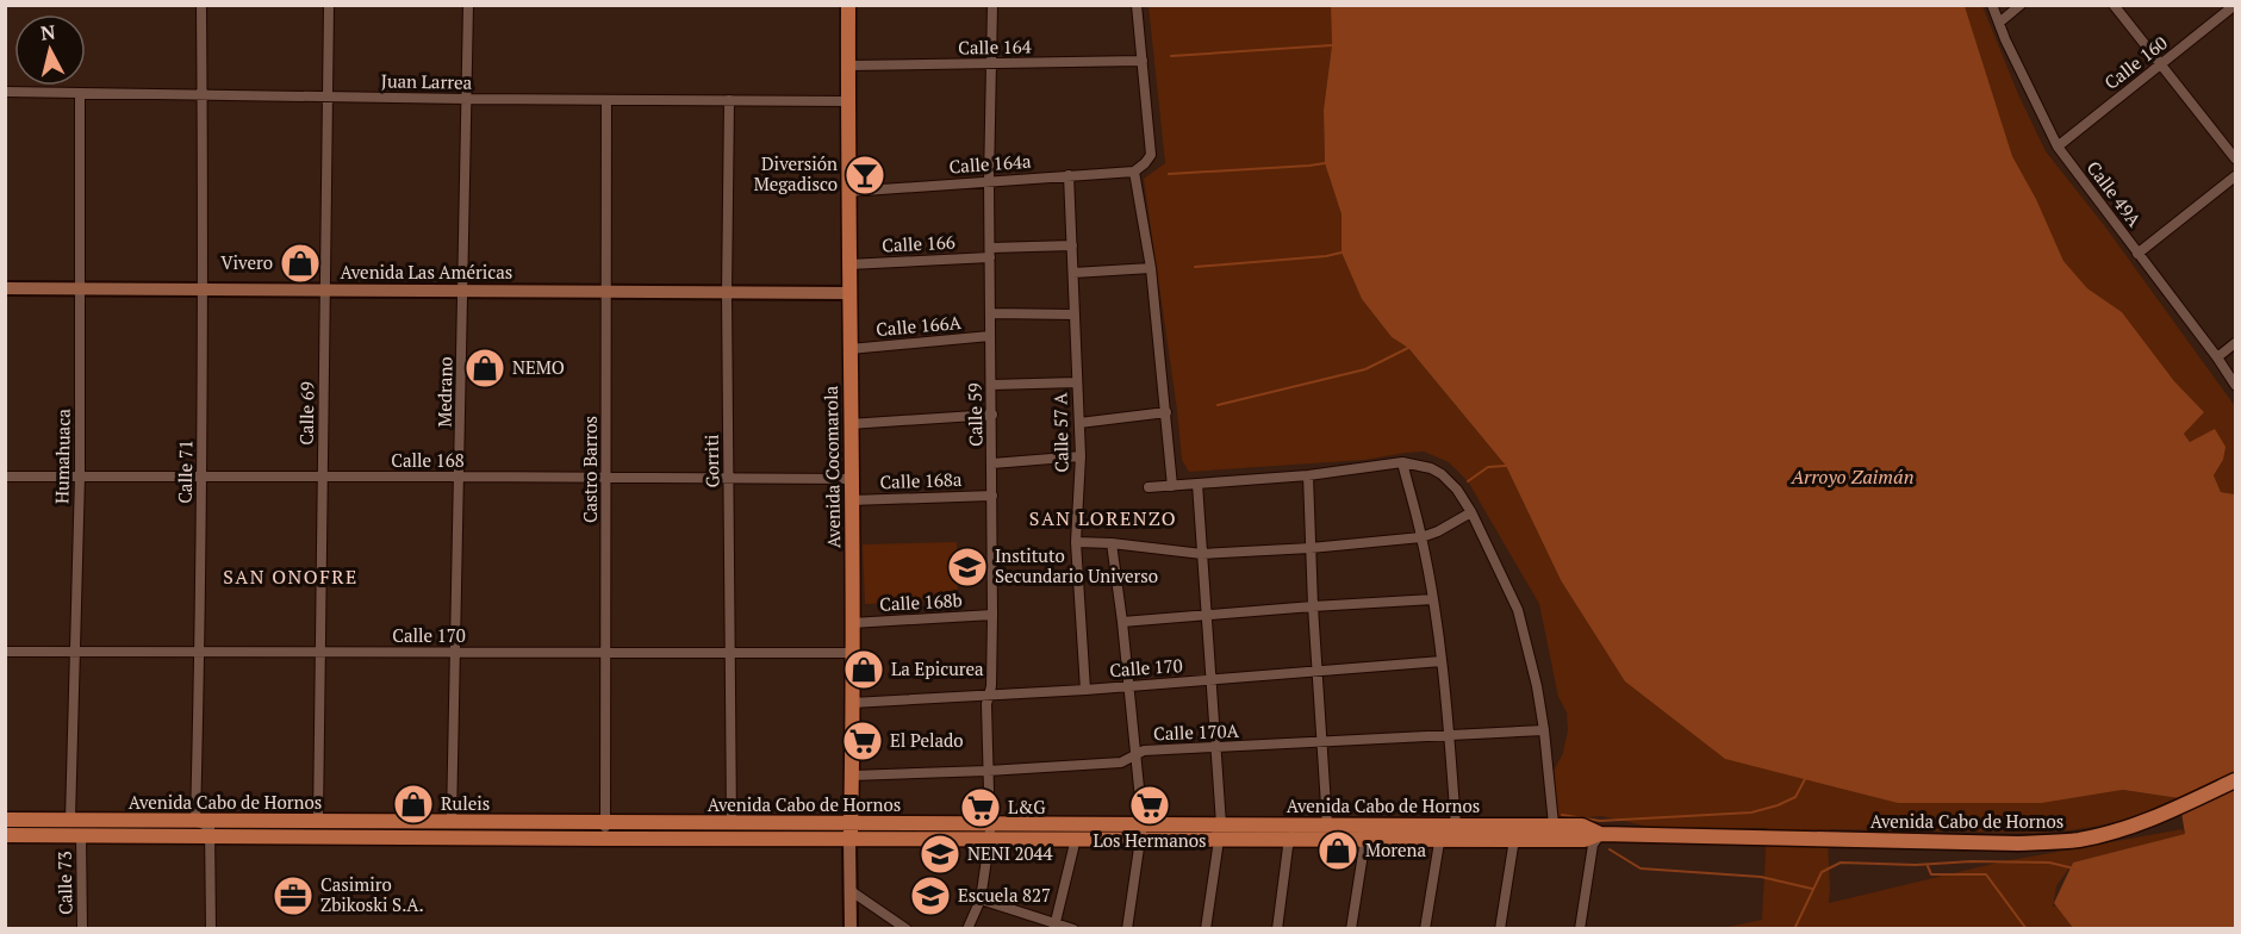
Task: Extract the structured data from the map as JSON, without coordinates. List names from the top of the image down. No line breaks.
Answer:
{"streets":{"main road":["Avenida Las Américas","Avenida Cocomarola","Avenida Cabo de Hornos"],"street":["Calle 164","Calle 160","Juan Larrea","Calle 164a","Calle 49A","Calle 166","Calle 166A","Medrano","Calle 69","Calle 59","Calle 57 A","Humahuaca","Calle 168","Gorriti","Castro Barros","Calle 71","Calle 168a","Calle 168b","Calle 170","Calle 170A","Calle 73"]},"crossings":[["Calle 164","Calle 59"],["Calle 164","Avenida Cocomarola"],["Calle 160","Calle 49A"],["Juan Larrea","Medrano"],["Juan Larrea","Calle 69"],["Juan Larrea","Humahuaca"],["Juan Larrea","Gorriti"],["Juan Larrea","Avenida Cocomarola"],["Juan Larrea","Castro Barros"],["Juan Larrea","Calle 71"],["Calle 164a","Calle 59"],["Calle 164a","Calle 57 A"],["Calle 164a","Avenida Cocomarola"],["Calle 166","Calle 59"],["Calle 166","Calle 57 A"],["Calle 166","Avenida Cocomarola"],["Avenida Las Américas","Medrano"],["Avenida Las Américas","Calle 69"],["Avenida Las Américas","Humahuaca"],["Avenida Las Américas","Gorriti"],["Avenida Las Américas","Avenida Cocomarola"],["Avenida Las Américas","Castro Barros"],["Avenida Las Américas","Calle 71"],["Calle 166A","Calle 59"],["Calle 166A","Avenida Cocomarola"],["Medrano","Calle 168"],["Medrano","Calle 170"],["Medrano","Avenida Cabo de Hornos"],["Calle 69","Calle 168"],["Calle 69","Calle 170"],["Calle 69","Avenida Cabo de Hornos"],["Calle 59","Calle 168a"],["Calle 59","Calle 168b"],["Calle 59","Calle 170"],["Calle 59","Calle 170A"],["Calle 59","Avenida Cabo de Hornos"],["Calle 57 A","Calle 170"],["Humahuaca","Calle 168"],["Humahuaca","Calle 170"],["Humahuaca","Avenida Cabo de Hornos"],["Calle 168","Gorriti"],["Calle 168","Avenida Cocomarola"],["Calle 168","Castro Barros"],["Calle 168","Calle 71"],["Gorriti","Calle 170"],["Gorriti","Avenida Cabo de Hornos"],["Avenida Cocomarola","Calle 168a"],["Avenida Cocomarola","Calle 168b"],["Avenida Cocomarola","Calle 170"],["Avenida Cocomarola","Calle 170A"],["Avenida Cocomarola","Avenida Cabo de Hornos"],["Castro Barros","Calle 170"],["Castro Barros","Avenida Cabo de Hornos"],["Calle 71","Calle 170"],["Calle 71","Avenida Cabo de Hornos"],["Avenida Cabo de Hornos","Calle 73"]],"districts":["SAN LORENZO","SAN ONOFRE"],"water":["Arroyo Zaimán"],"places":{"bar":["Diversión Megadisco"],"shop":["Vivero","NEMO","La Epicurea","Ruleis","Morena"],"school or university":["Instituto Secundario Universo","NENI 2044","Escuela 827"],"supermarket":["El Pelado","Los Hermanos","L&G"],"office":["Casimiro Zbikoski S.A."]},"north":"top"}
